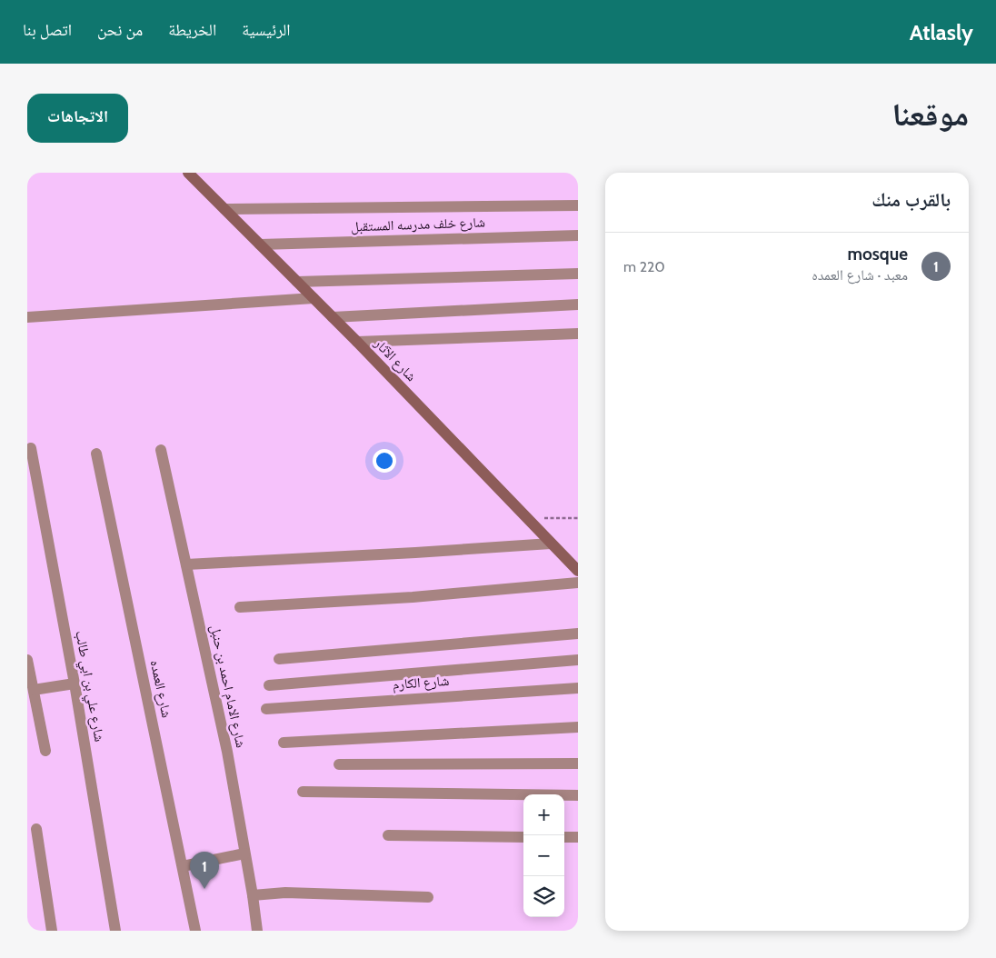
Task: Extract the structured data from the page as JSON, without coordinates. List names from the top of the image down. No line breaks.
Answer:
{"streets":{"main road":["شارع الآثار"],"street":["شارع خلف مدرسه المستقبل","شارع الكارم","شارع علي بن ابي طالب","شارع الامام احمد بن حنبل","شارع العمده"]},"crossings":[["شارع خلف مدرسه المستقبل","شارع الآثار"]],"page":{"header":"Atlasly","nav":["الرئيسية","الخريطة","من نحن","اتصل بنا"],"title":"موقعنا","buttons":"الاتجاهات","heading":"بالقرب منك","list":[{"mark":"1","name":"mosque","note":"معبد · شارع العمده","value":"220 m"}],"map_buttons":["+","−"],"pins":"1"}}
